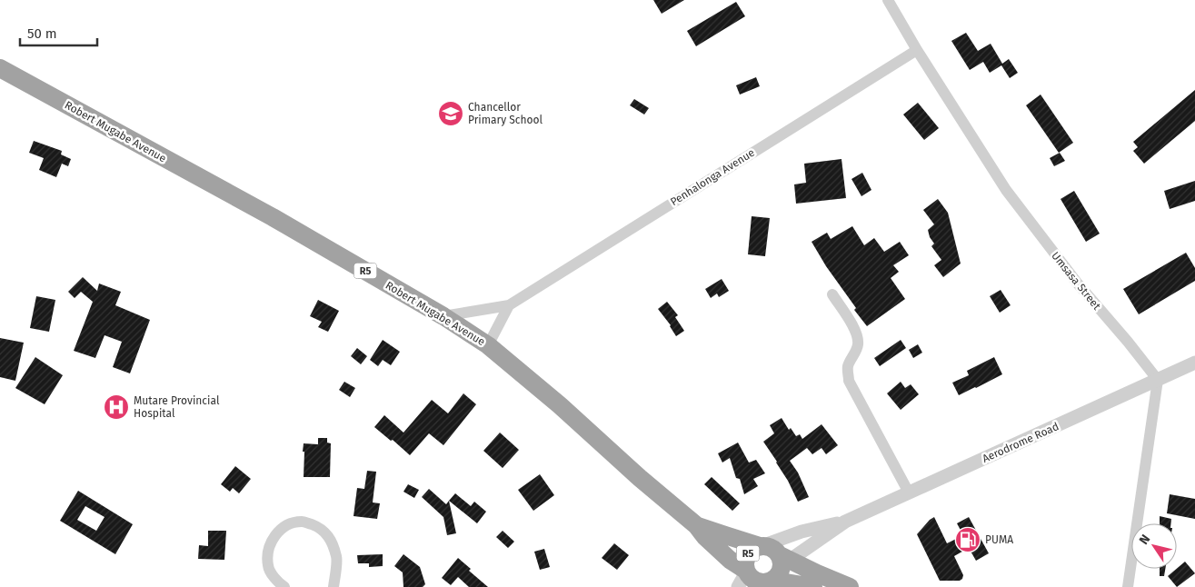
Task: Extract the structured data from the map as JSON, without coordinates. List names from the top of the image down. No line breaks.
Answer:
{"streets":{"highway":["Robert Mugabe Avenue","R5"],"street":["Penhalonga Avenue","Umsasa Street","Aerodrome Road"]},"crossings":[["Robert Mugabe Avenue","Penhalonga Avenue"],["Robert Mugabe Avenue","R5"],["Robert Mugabe Avenue","Aerodrome Road"],["Penhalonga Avenue","Umsasa Street"],["R5","Aerodrome Road"],["Umsasa Street","Aerodrome Road"]],"places":{"school or university":["Chancellor Primary School"],"hospital":["Mutare Provincial Hospital"],"fuel station":["PUMA"]},"scale_bar":"50 m","north":"top left"}
